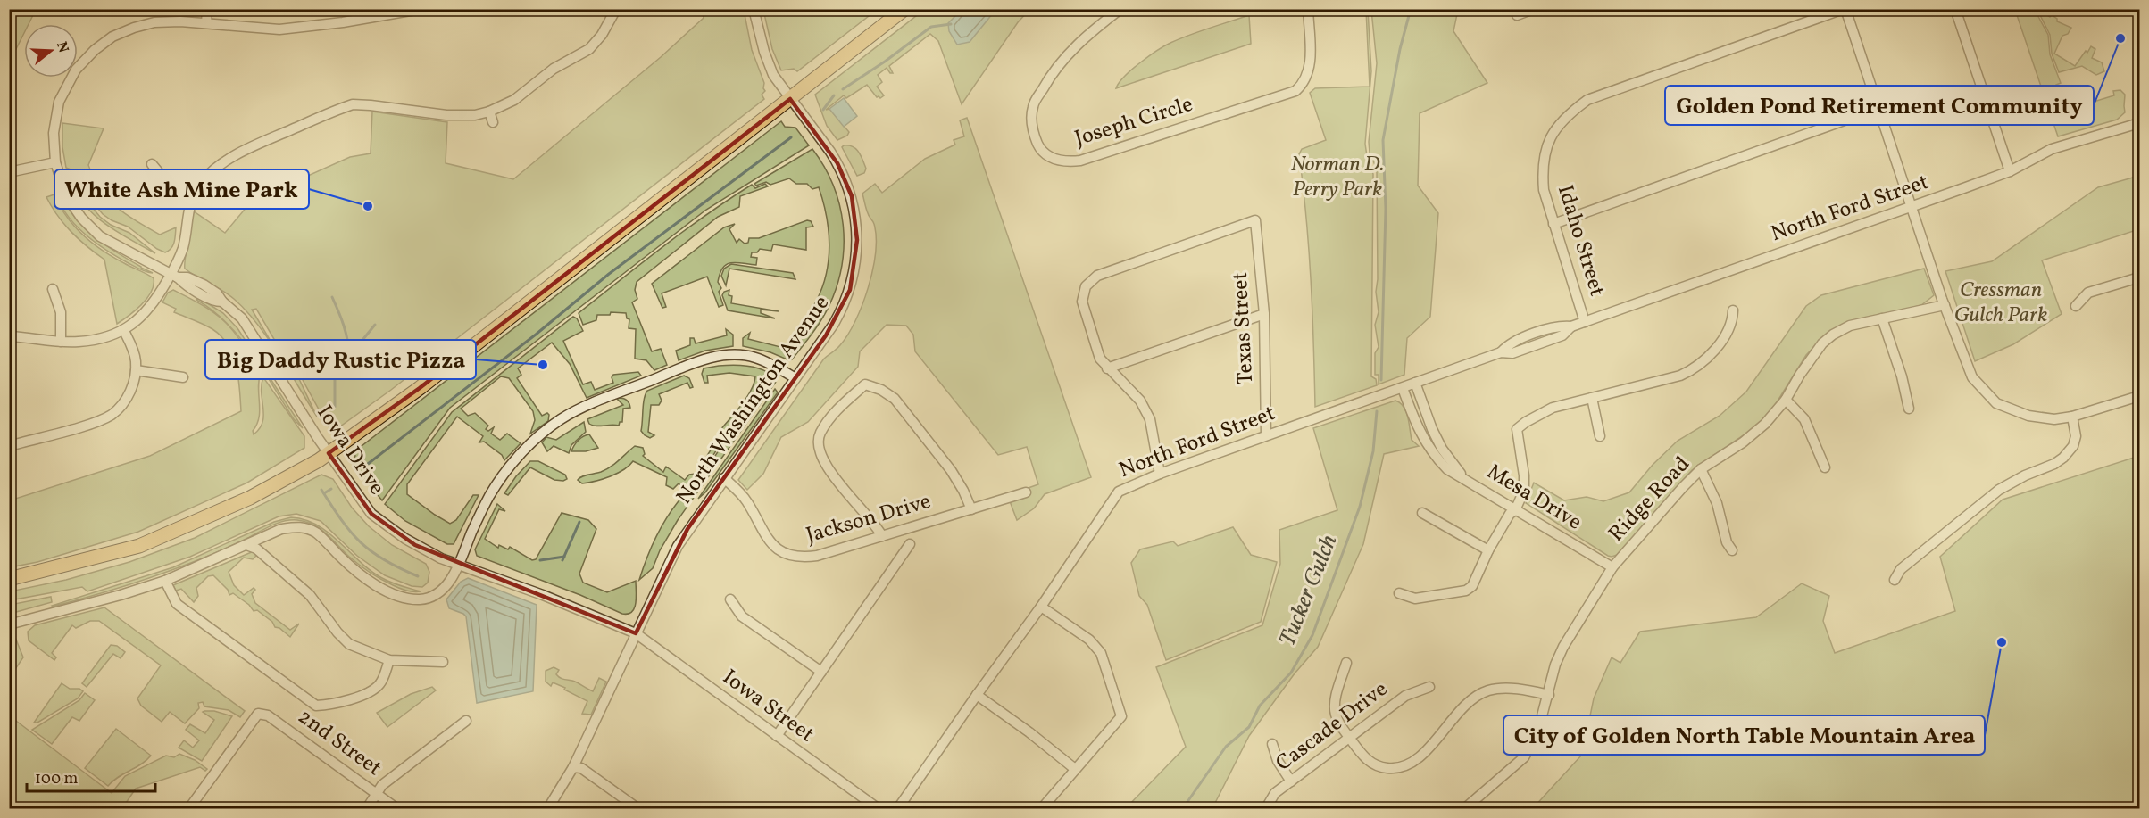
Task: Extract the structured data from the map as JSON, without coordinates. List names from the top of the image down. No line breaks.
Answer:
{"streets":{"street":["Joseph Circle","North Ford Street","Idaho Street","Texas Street","North Washington Avenue","Iowa Drive","Mesa Drive","Ridge Road","Jackson Drive","Iowa Street","Cascade Drive","2nd Street"]},"crossings":[["North Ford Street","Idaho Street"],["North Ford Street","Texas Street"],["North Ford Street","Mesa Drive"],["North Washington Avenue","Iowa Drive"],["North Washington Avenue","Jackson Drive"],["North Washington Avenue","Iowa Street"],["Iowa Drive","Iowa Street"],["Mesa Drive","Ridge Road"]],"water":["Tucker Gulch"],"parks":["Norman D. Perry Park","Cressman Gulch Park"],"places":["Golden Pond Retirement Community","White Ash Mine Park","Big Daddy Rustic Pizza","City of Golden North Table Mountain Area"],"scale_bar":"100 m","north":"right"}
